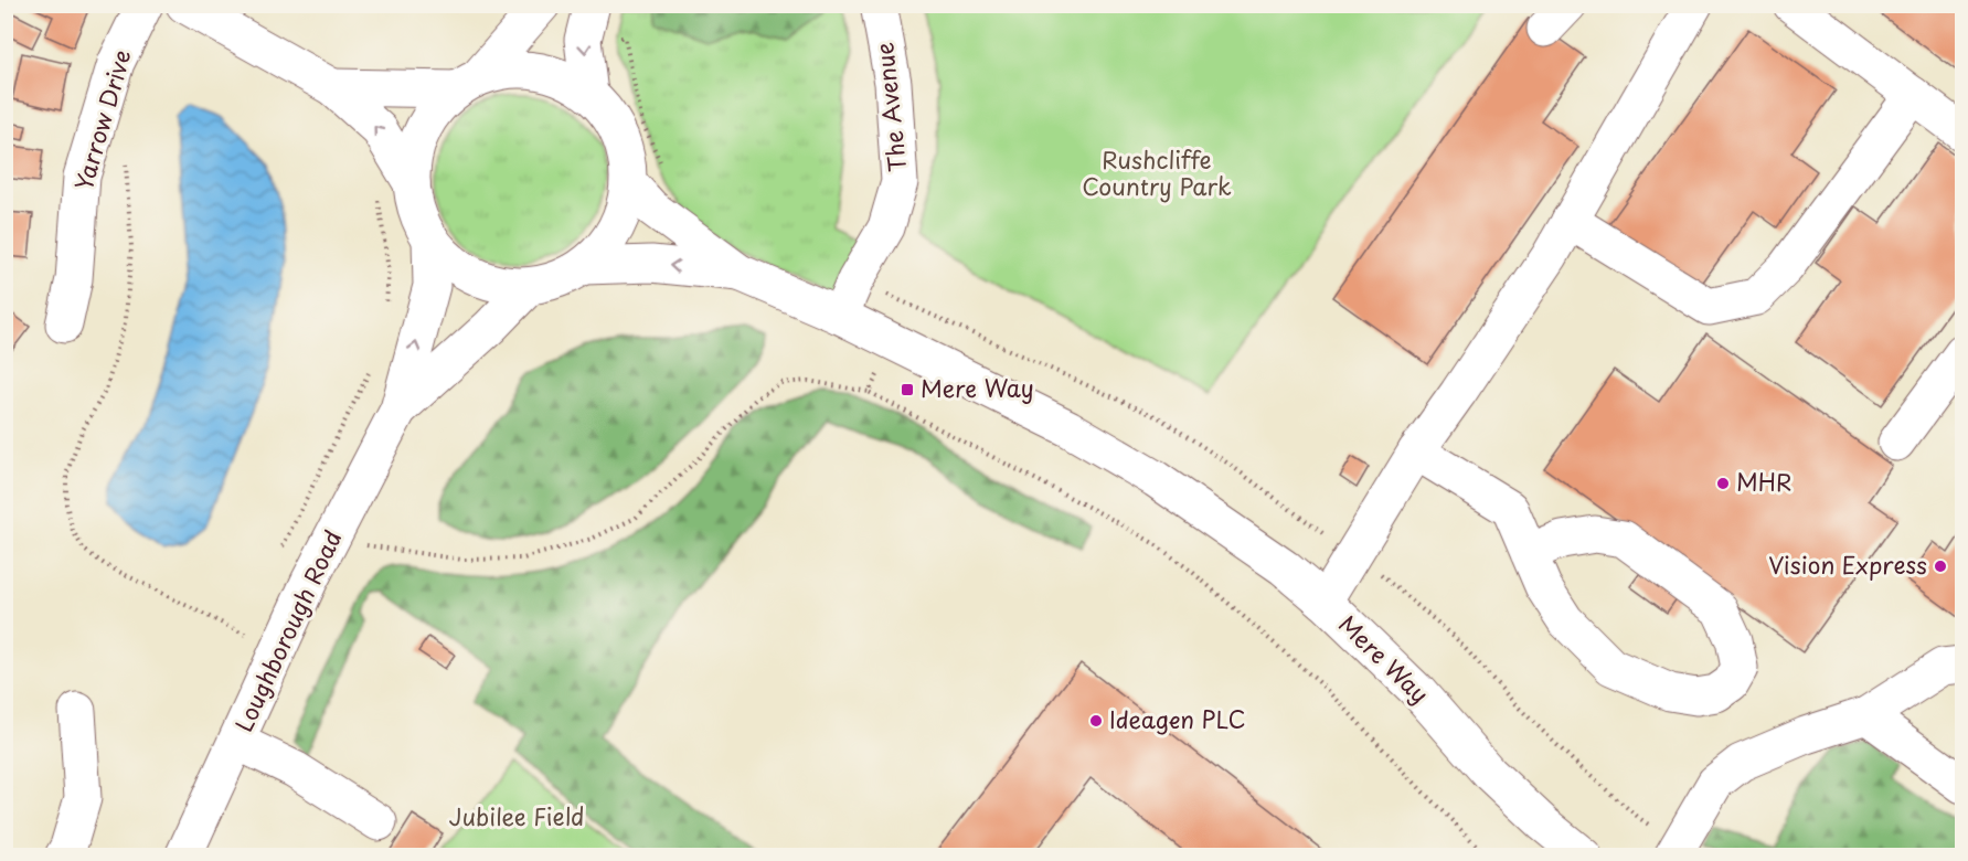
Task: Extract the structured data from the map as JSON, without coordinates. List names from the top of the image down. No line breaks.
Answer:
{"streets":{"street":["The Avenue","Yarrow Drive","Loughborough Road","Mere Way"]},"crossings":[["The Avenue","Mere Way"],["Loughborough Road","Mere Way"]],"parks":["Rushcliffe Country Park","Jubilee Field"],"places":{"transit":["Mere Way"],"other":["MHR","Vision Express","Ideagen PLC"]}}
